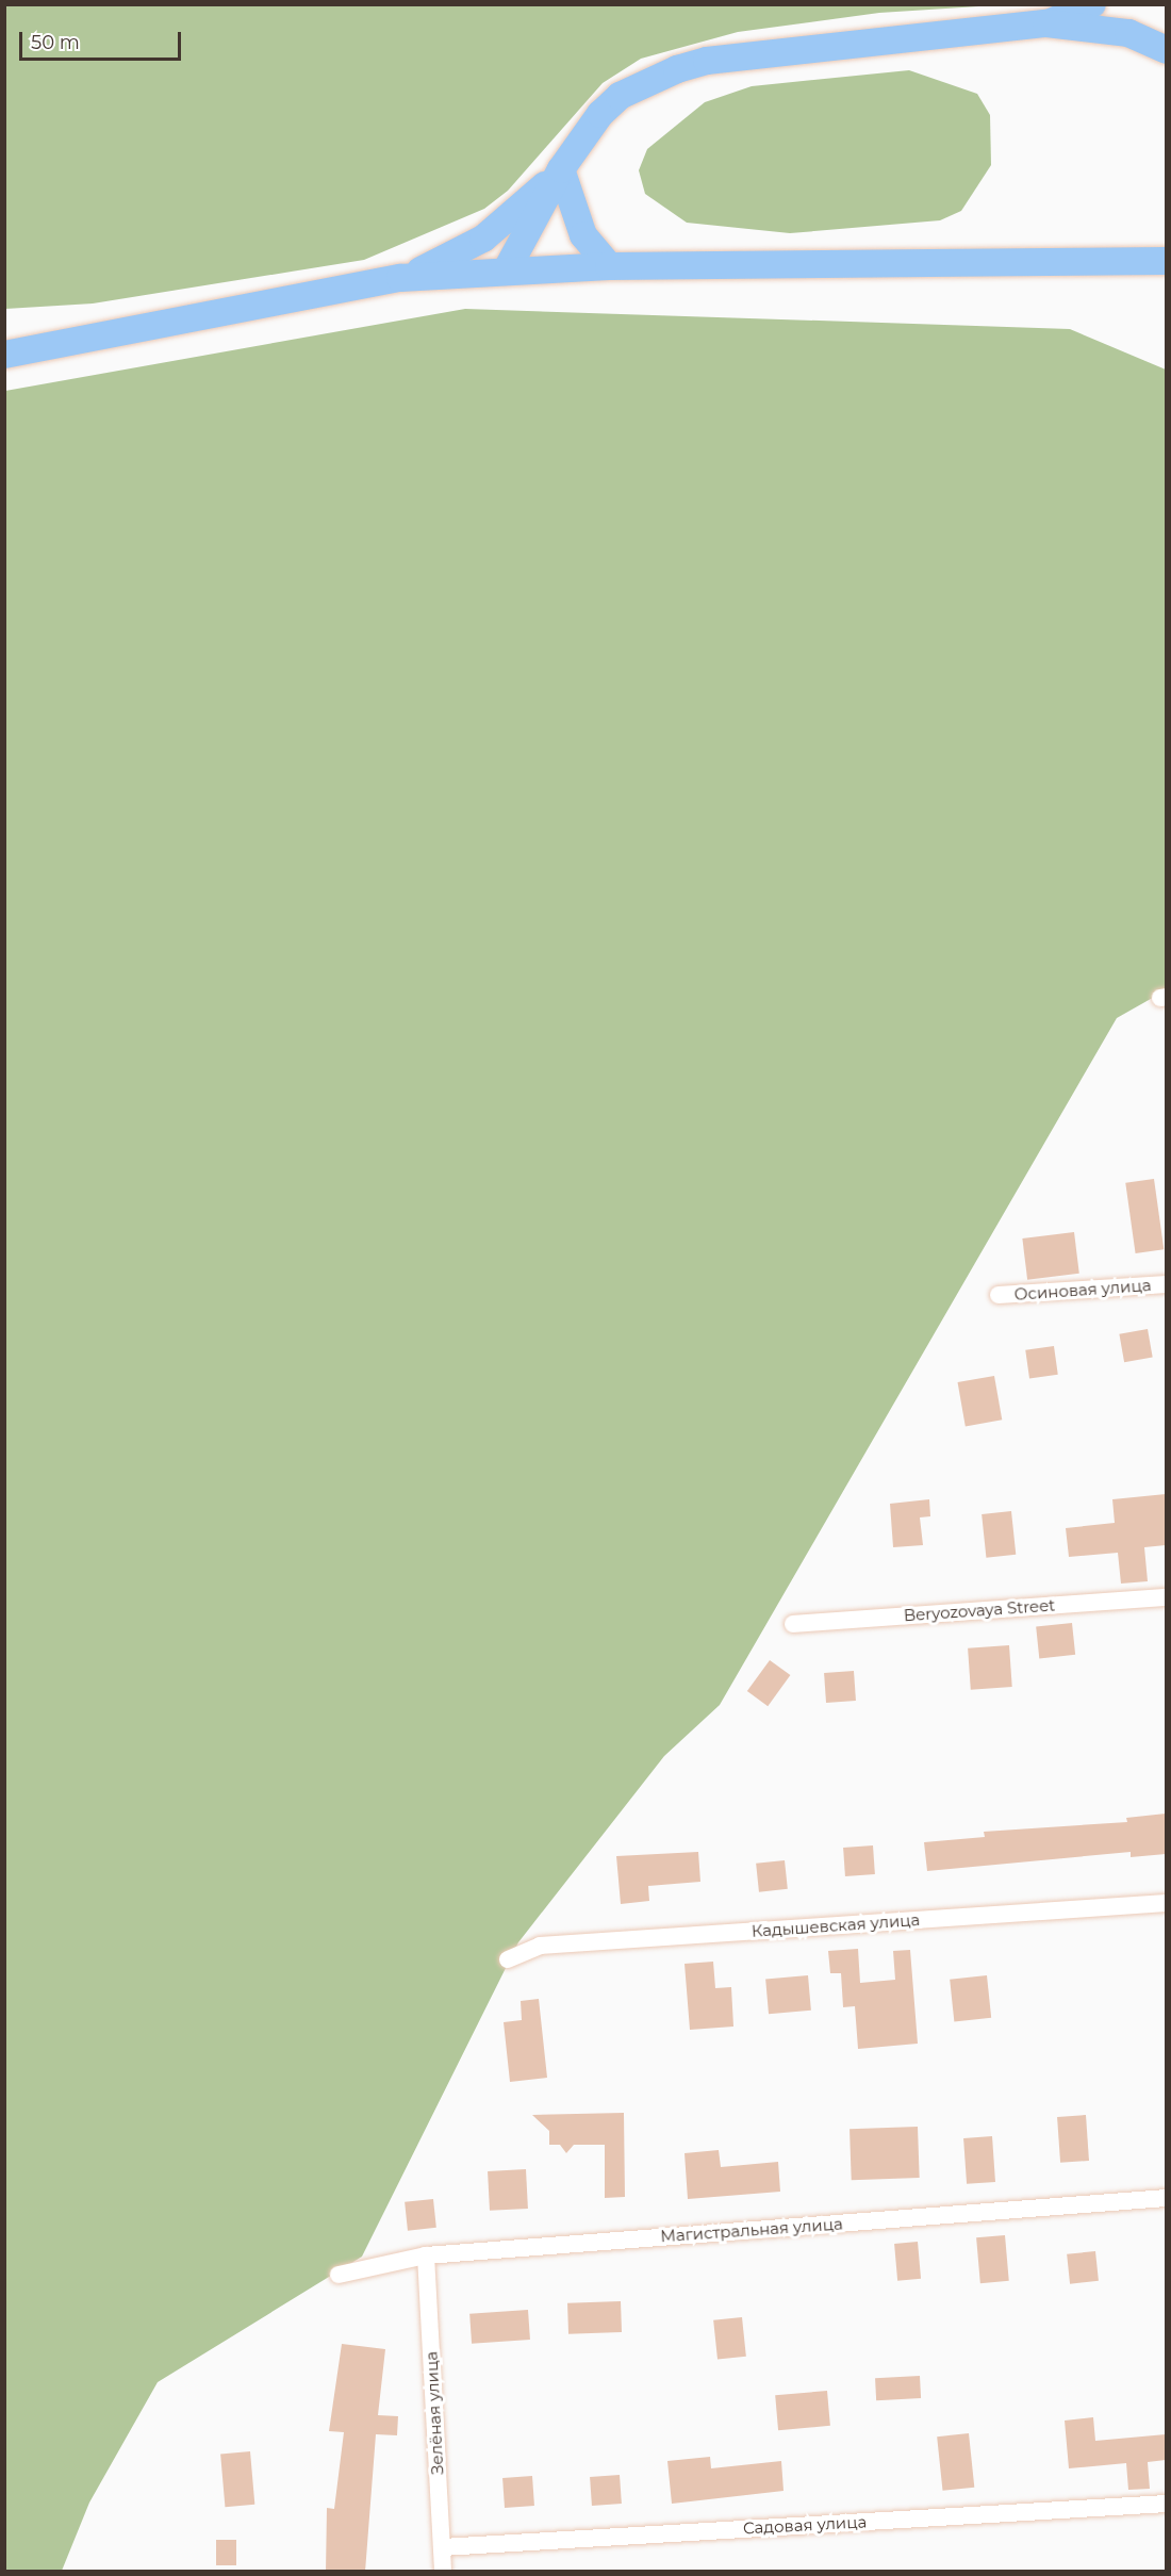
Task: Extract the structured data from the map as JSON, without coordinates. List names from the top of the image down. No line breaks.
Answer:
{"streets":{"street":["Осиновая улица","Beryozovaya Street","Кадышевская улица","Магистральная улица","Зелёная улица","Садовая улица"]},"crossings":[["Магистральная улица","Зелёная улица"],["Зелёная улица","Садовая улица"]],"scale_bar":"50 m"}
